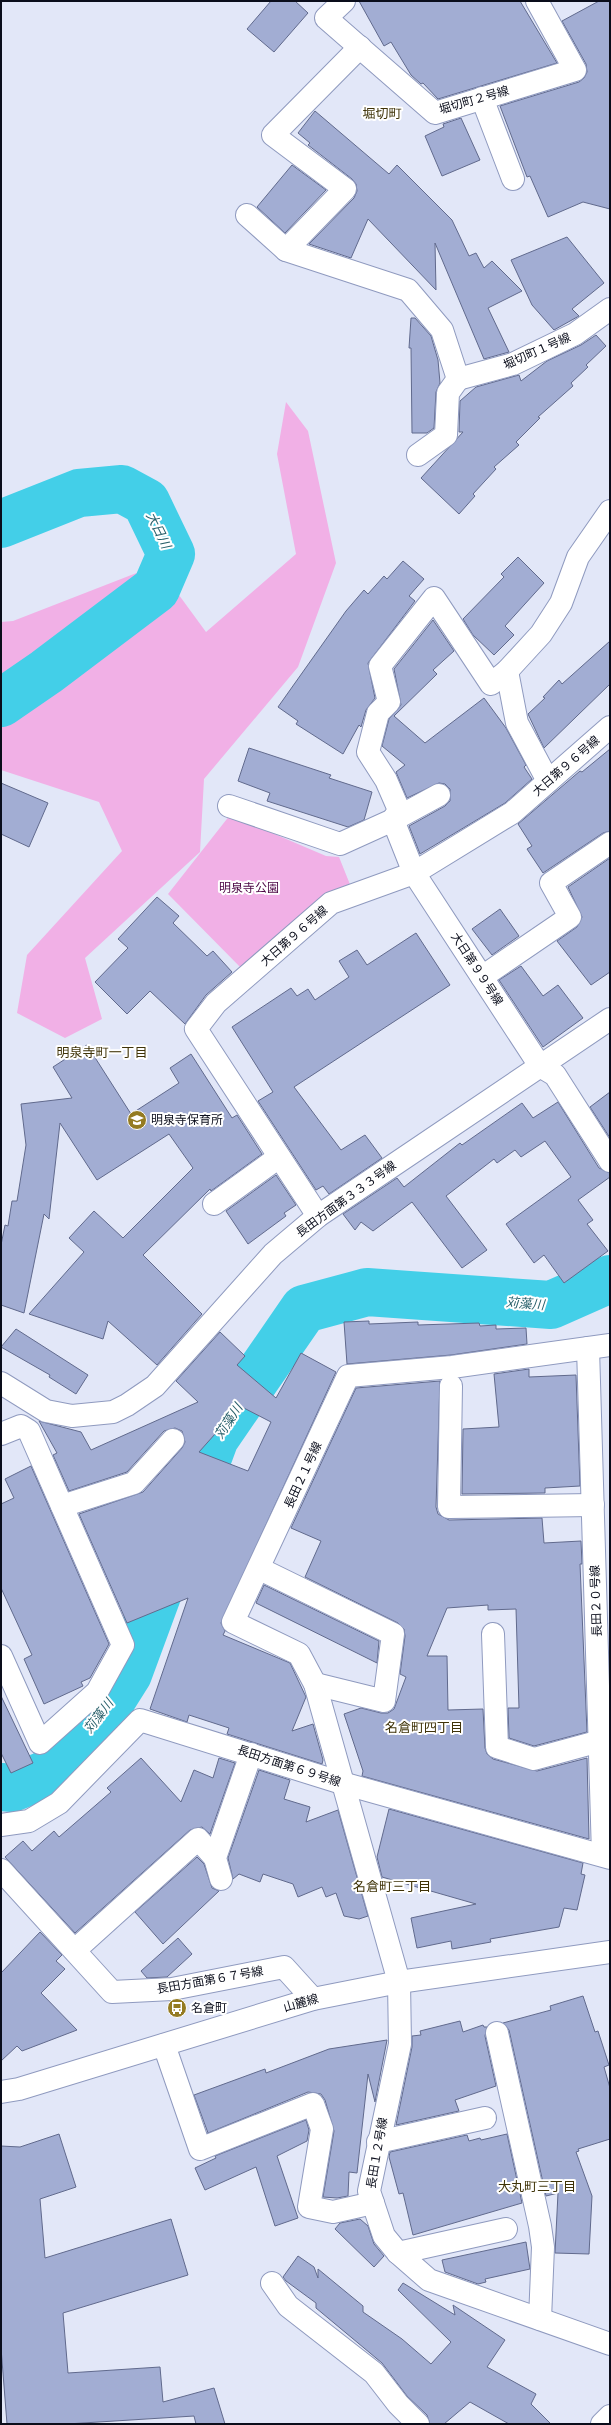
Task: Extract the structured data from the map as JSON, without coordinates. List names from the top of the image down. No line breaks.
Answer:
{"streets":{"street":["堀切町２号線","堀切町１号線","大日第９６号線","大日第９９号線","長田方面第３３３号線","長田２１号線","長田２０号線","長田方面第６９号線","長田方面第６７号線","山麓線","長田１２号線"]},"crossings":[["大日第９６号線","大日第９９号線"],["大日第９６号線","長田方面第３３３号線"],["大日第９９号線","長田方面第３３３号線"],["長田２１号線","長田２０号線"],["長田２１号線","長田方面第６９号線"],["長田２１号線","長田１２号線"],["長田２０号線","長田方面第６９号線"],["長田方面第６９号線","長田１２号線"],["長田方面第６７号線","山麓線"],["山麓線","長田１２号線"]],"districts":["堀切町","明泉寺町一丁目","名倉町四丁目","名倉町三丁目","大丸町三丁目"],"water":["大日川","苅藻川"],"parks":["明泉寺公園"],"places":{"school or university":["明泉寺保育所"],"bus stop":["名倉町"]}}
